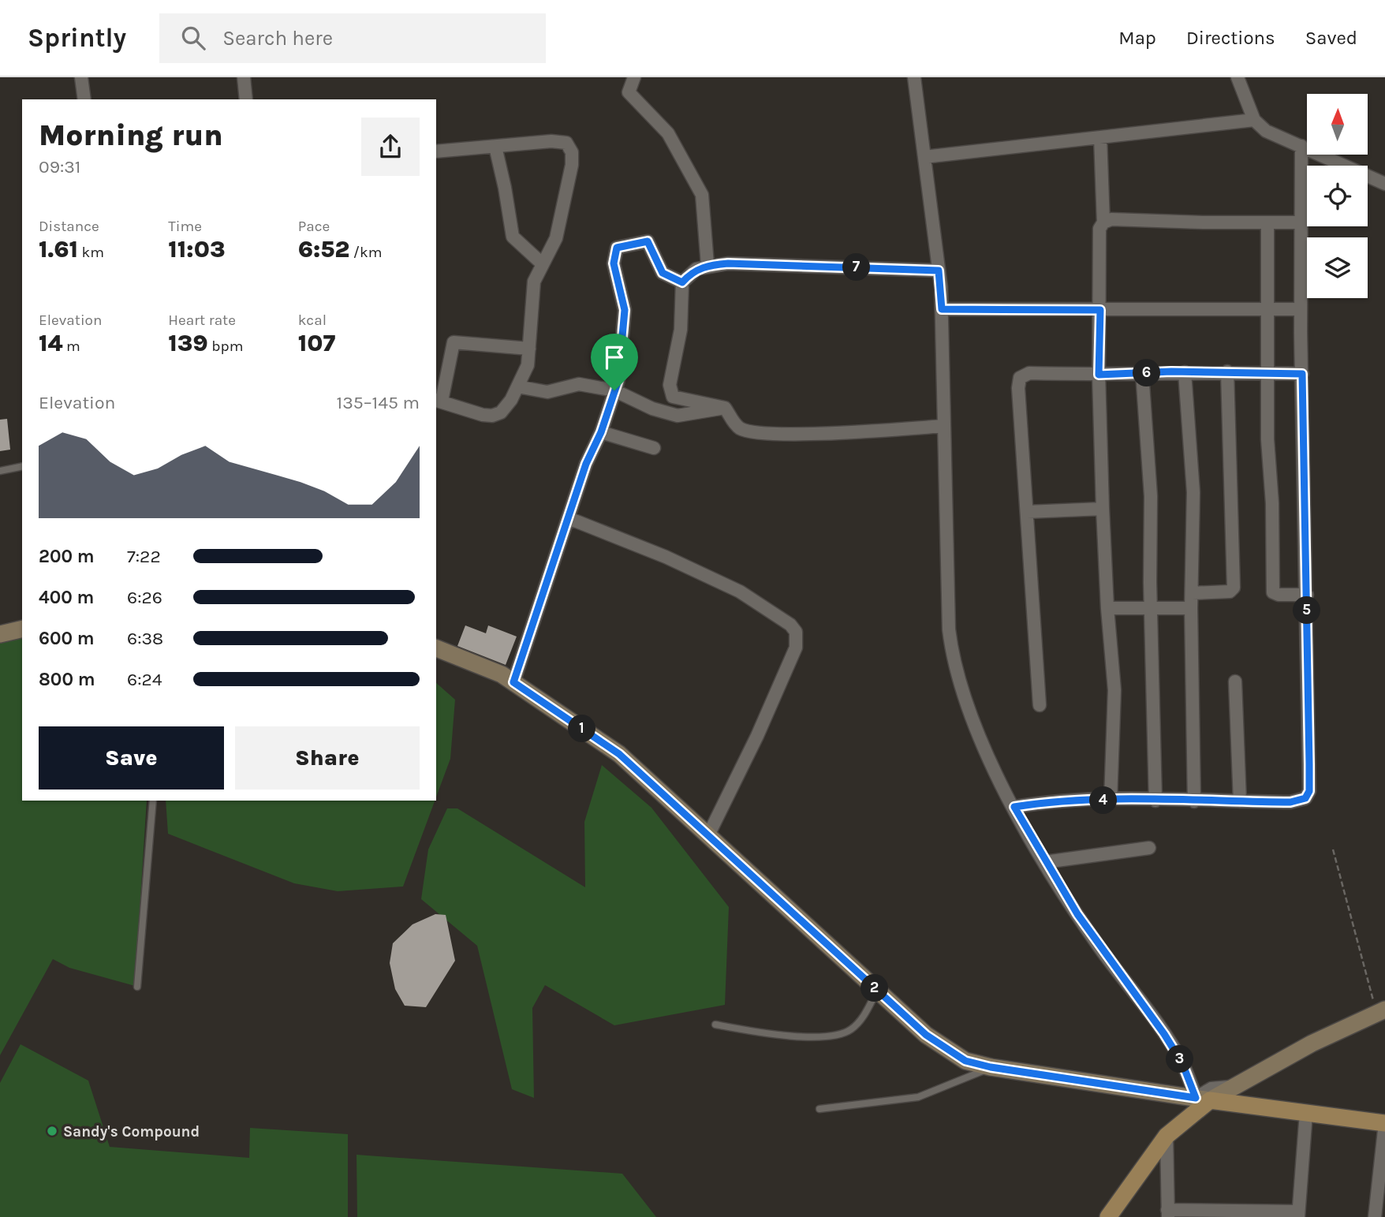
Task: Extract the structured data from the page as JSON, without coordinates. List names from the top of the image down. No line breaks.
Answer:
{"places":["Sandy's Compound"],"north":"top","page":{"header":"Sprintly","search":"Search here","nav":["Map","Directions","Saved"],"heading":["Morning run","09:31"],"stats":[["Distance","1.61 km"],["Time","11:03"],["Pace","6:52 /km"],["Elevation","14 m"],["Heart rate","139 bpm"],["kcal","107"]],"pins":["7","6","5","1","4","2","3"],"chart":["Elevation","135–145 m"],"list":[{"name":"200 m","note":"7:22"},{"name":"400 m","note":"6:26"},{"name":"600 m","note":"6:38"},{"name":"800 m","note":"6:24"}],"buttons":["Save","Share"]}}
